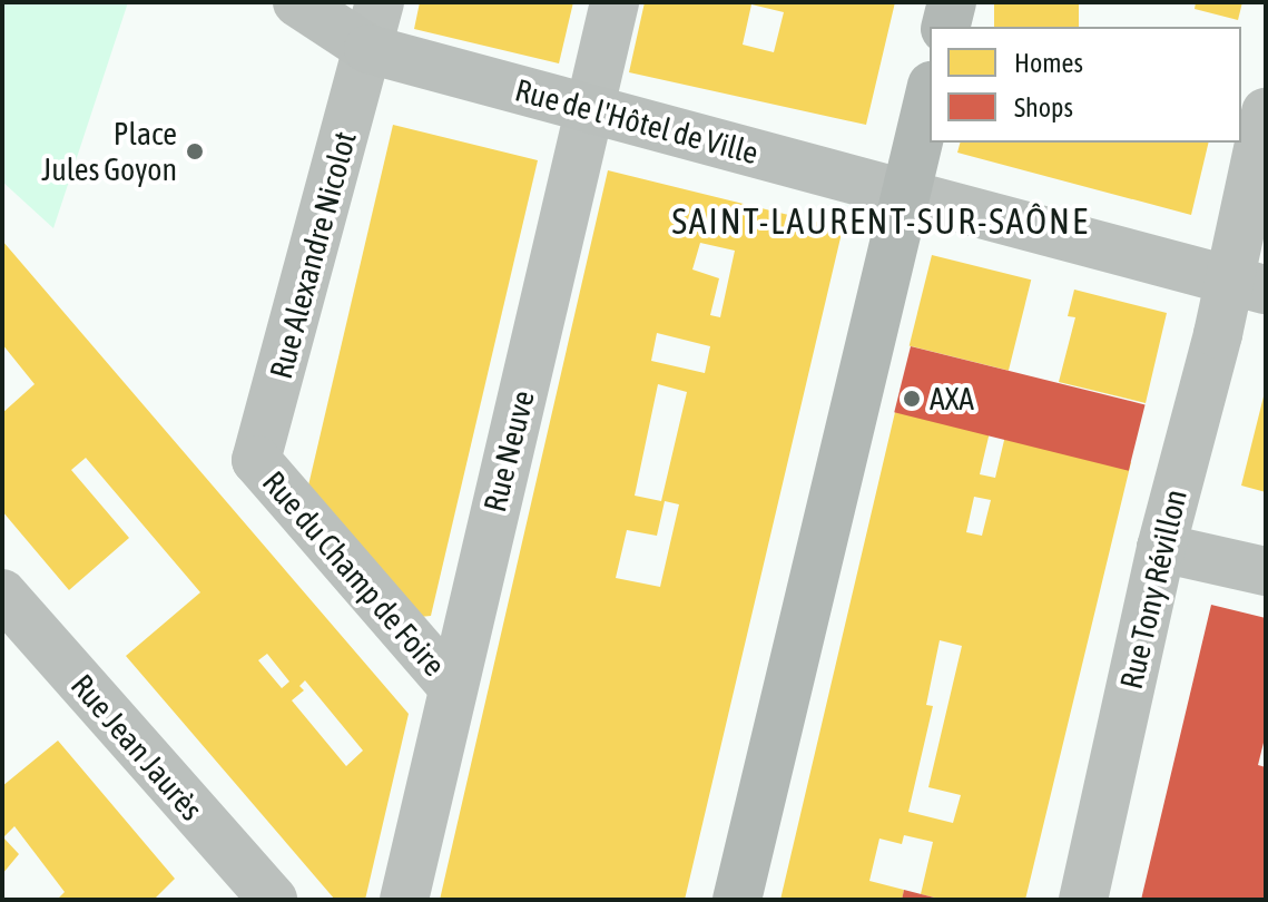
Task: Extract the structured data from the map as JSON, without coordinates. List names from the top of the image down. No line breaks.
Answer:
{"streets":{"street":["Rue de l'Hôtel de Ville","Rue Alexandre Nicolot","Rue Neuve","Rue du Champ de Foire","Rue Tony Révillon","Rue Jean Jaurès"]},"crossings":[["Rue de l'Hôtel de Ville","Rue Alexandre Nicolot"],["Rue de l'Hôtel de Ville","Rue Neuve"],["Rue Alexandre Nicolot","Rue du Champ de Foire"],["Rue Neuve","Rue du Champ de Foire"]],"districts":["SAINT-LAURENT-SUR-SAÔNE"],"places":["Place Jules Goyon","AXA"],"legend":["Homes","Shops"]}
